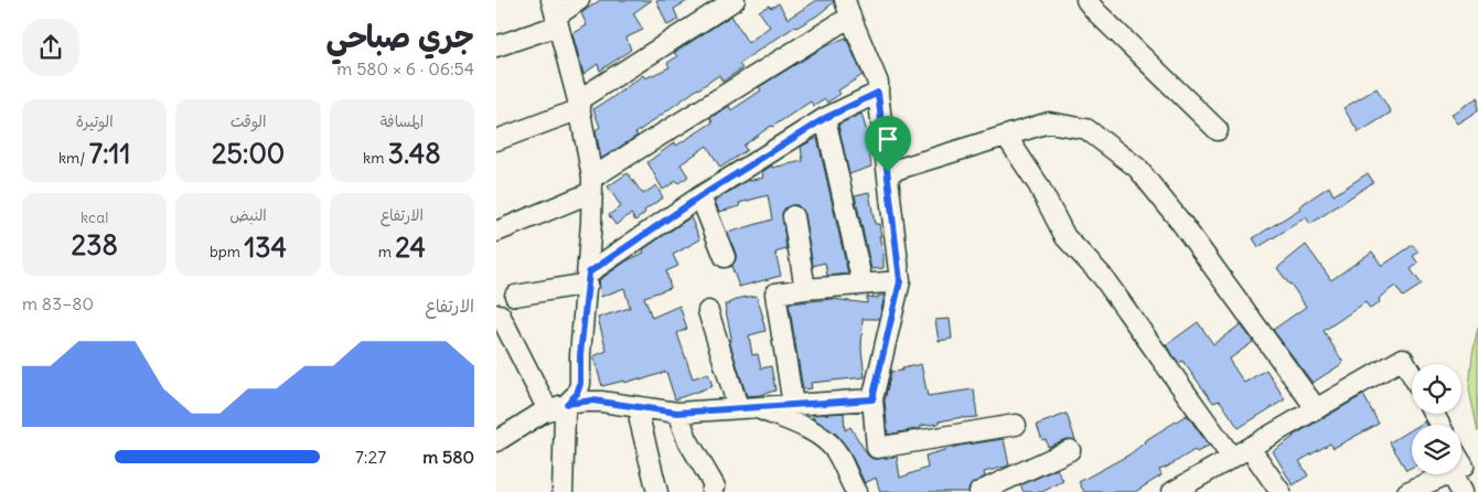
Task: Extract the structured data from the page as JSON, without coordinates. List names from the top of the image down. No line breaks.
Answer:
{"page":{"heading":["جري صباحي","06:54 · 6 × 580 m"],"stats":[["المسافة","3.48 km"],["الوقت","25:00"],["الوتيرة","7:11 /km"],["الارتفاع","24 m"],["النبض","134 bpm"],["kcal","238"]],"chart":["الارتفاع","80–83 m"],"list":[{"name":"580 m","note":"7:27"}]}}
